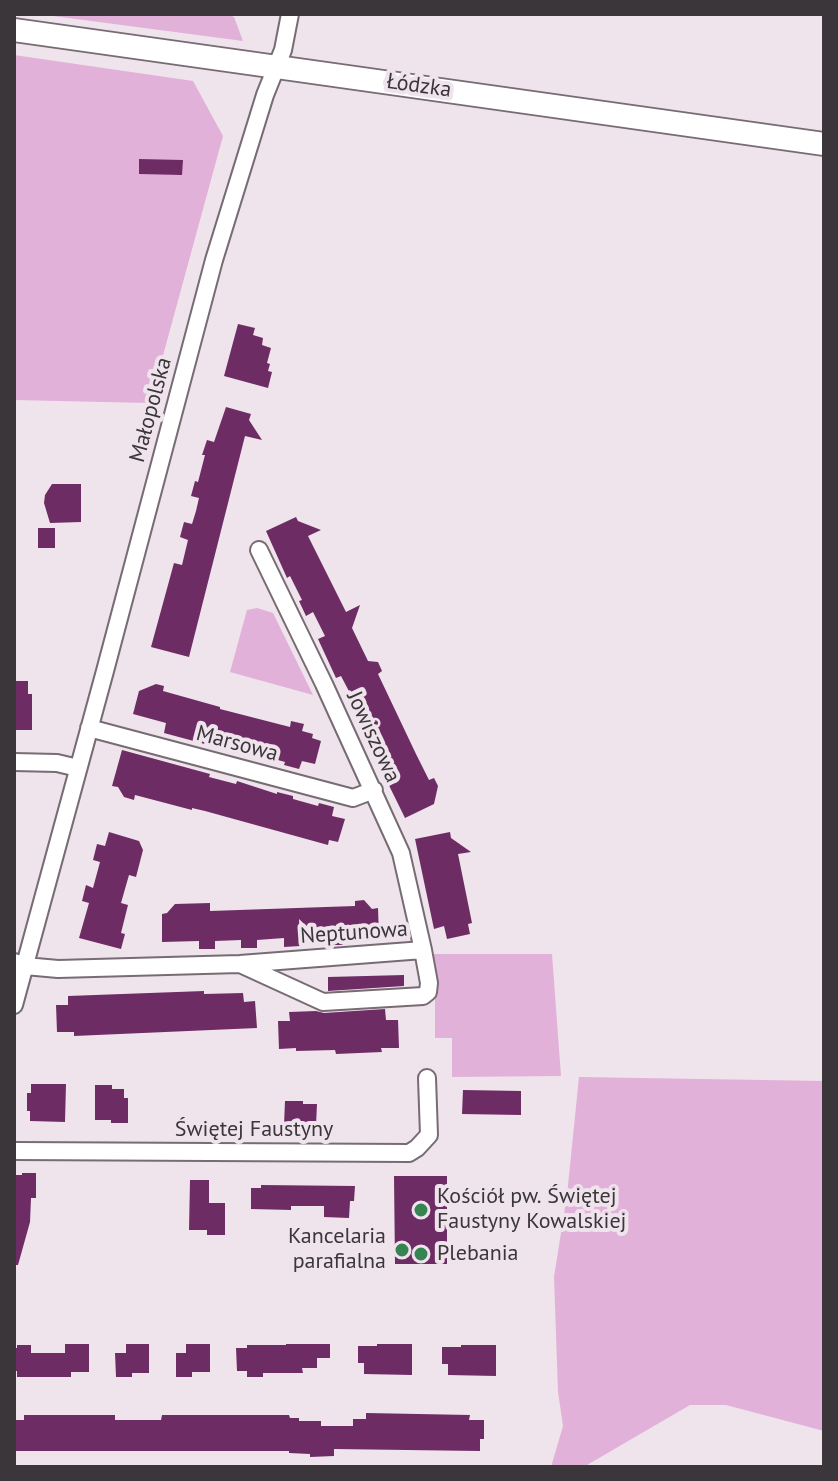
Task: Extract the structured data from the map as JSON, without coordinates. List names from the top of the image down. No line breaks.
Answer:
{"streets":{"street":["Łódzka","Małopolska","Jowiszowa","Marsowa","Neptunowa","Świętej Faustyny"]},"crossings":[["Łódzka","Małopolska"],["Małopolska","Marsowa"],["Małopolska","Neptunowa"],["Jowiszowa","Marsowa"],["Jowiszowa","Neptunowa"]],"places":["Kościół pw. Świętej Faustyny Kowalskiej","Kancelaria parafialna","Plebania"]}
